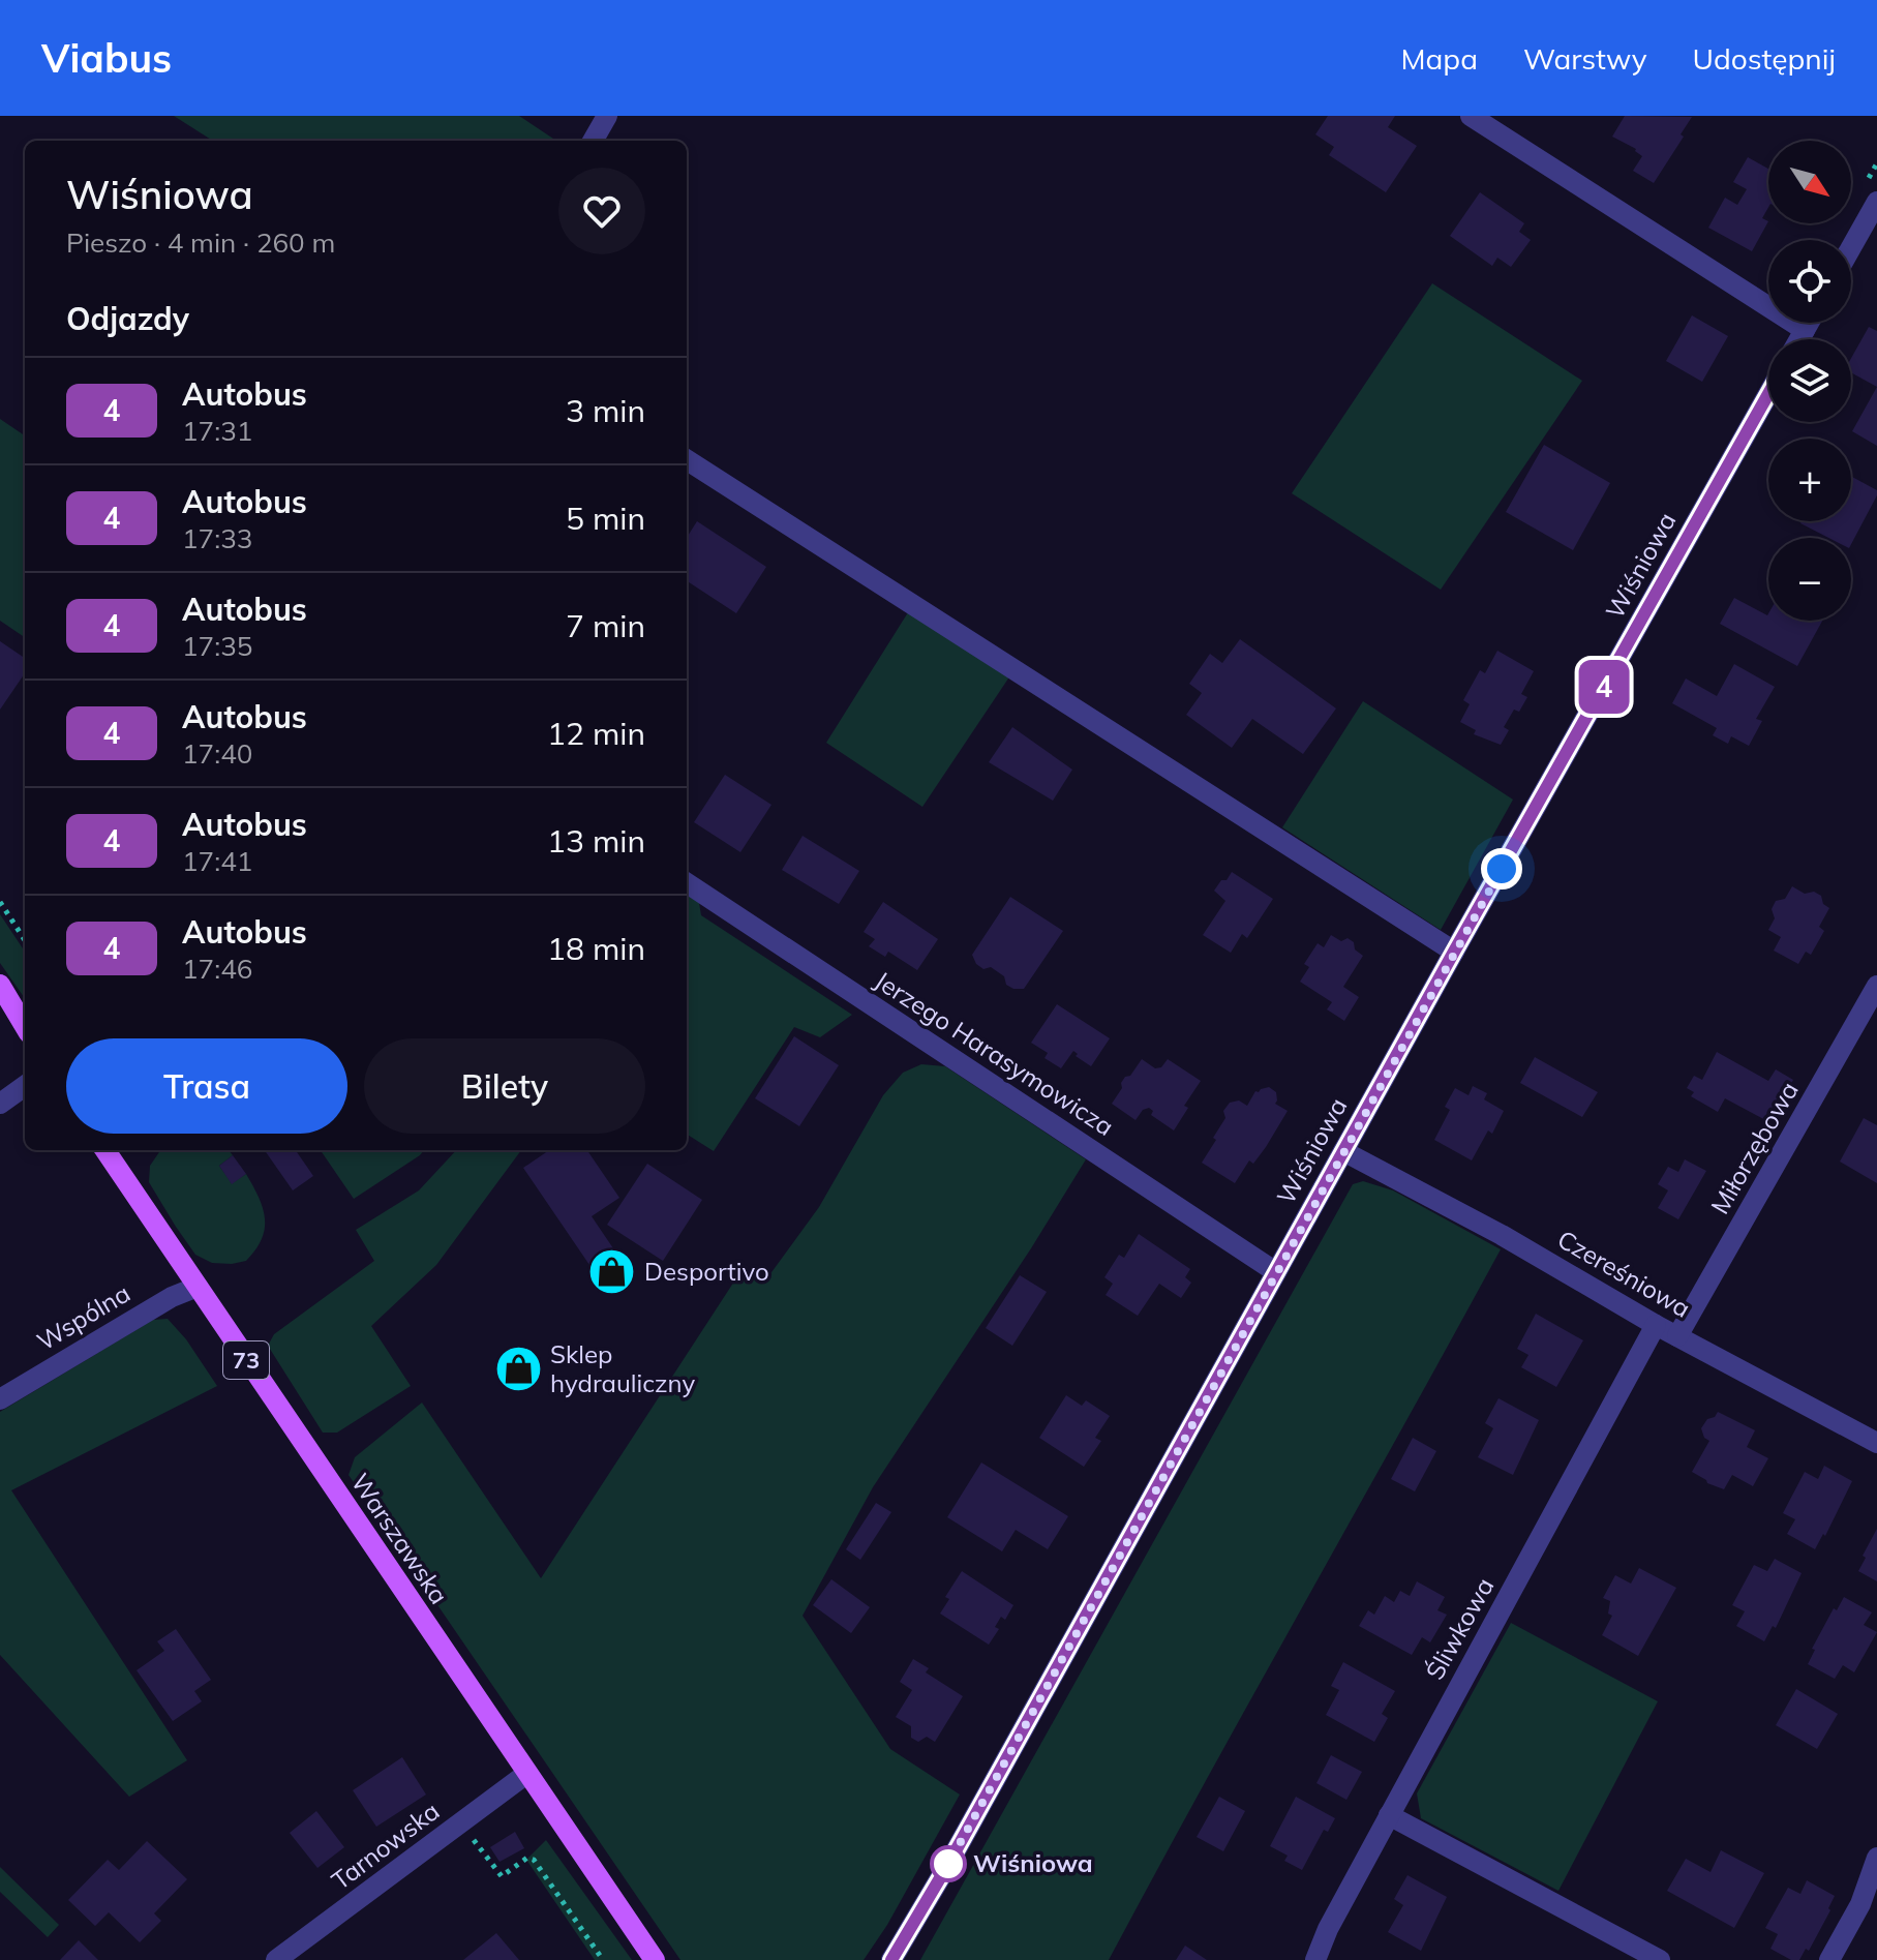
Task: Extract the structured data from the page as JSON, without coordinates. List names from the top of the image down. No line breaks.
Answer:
{"streets":{"main road":["73","Warszawska"],"street":["Wiśniowa","Jerzego Harasymowicza","Miłorzębowa","Czereśniowa","Wspólna","Śliwkowa","Tarnowska"]},"crossings":[["Wiśniowa","Jerzego Harasymowicza"],["Wiśniowa","Czereśniowa"],["Miłorzębowa","Czereśniowa"],["Czereśniowa","Śliwkowa"],["Wspólna","Warszawska"],["Warszawska","Tarnowska"]],"places":{"shop":["Desportivo","Sklep hydrauliczny"],"other":["Wiśniowa"]},"lines":["bus line 4"],"north":"bottom right","page":{"header":"Viabus","nav":["Mapa","Warstwy","Udostępnij"],"on_map":"4","map_buttons":["+","−"],"heading":[["Wiśniowa","Pieszo · 4 min · 260 m"],"Odjazdy"],"list":[{"mark":"4","name":"Autobus","note":"17:31","value":"3 min"},{"mark":"4","name":"Autobus","note":"17:33","value":"5 min"},{"mark":"4","name":"Autobus","note":"17:35","value":"7 min"},{"mark":"4","name":"Autobus","note":"17:40","value":"12 min"},{"mark":"4","name":"Autobus","note":"17:41","value":"13 min"},{"mark":"4","name":"Autobus","note":"17:46","value":"18 min"}],"buttons":["Trasa","Bilety"]}}
